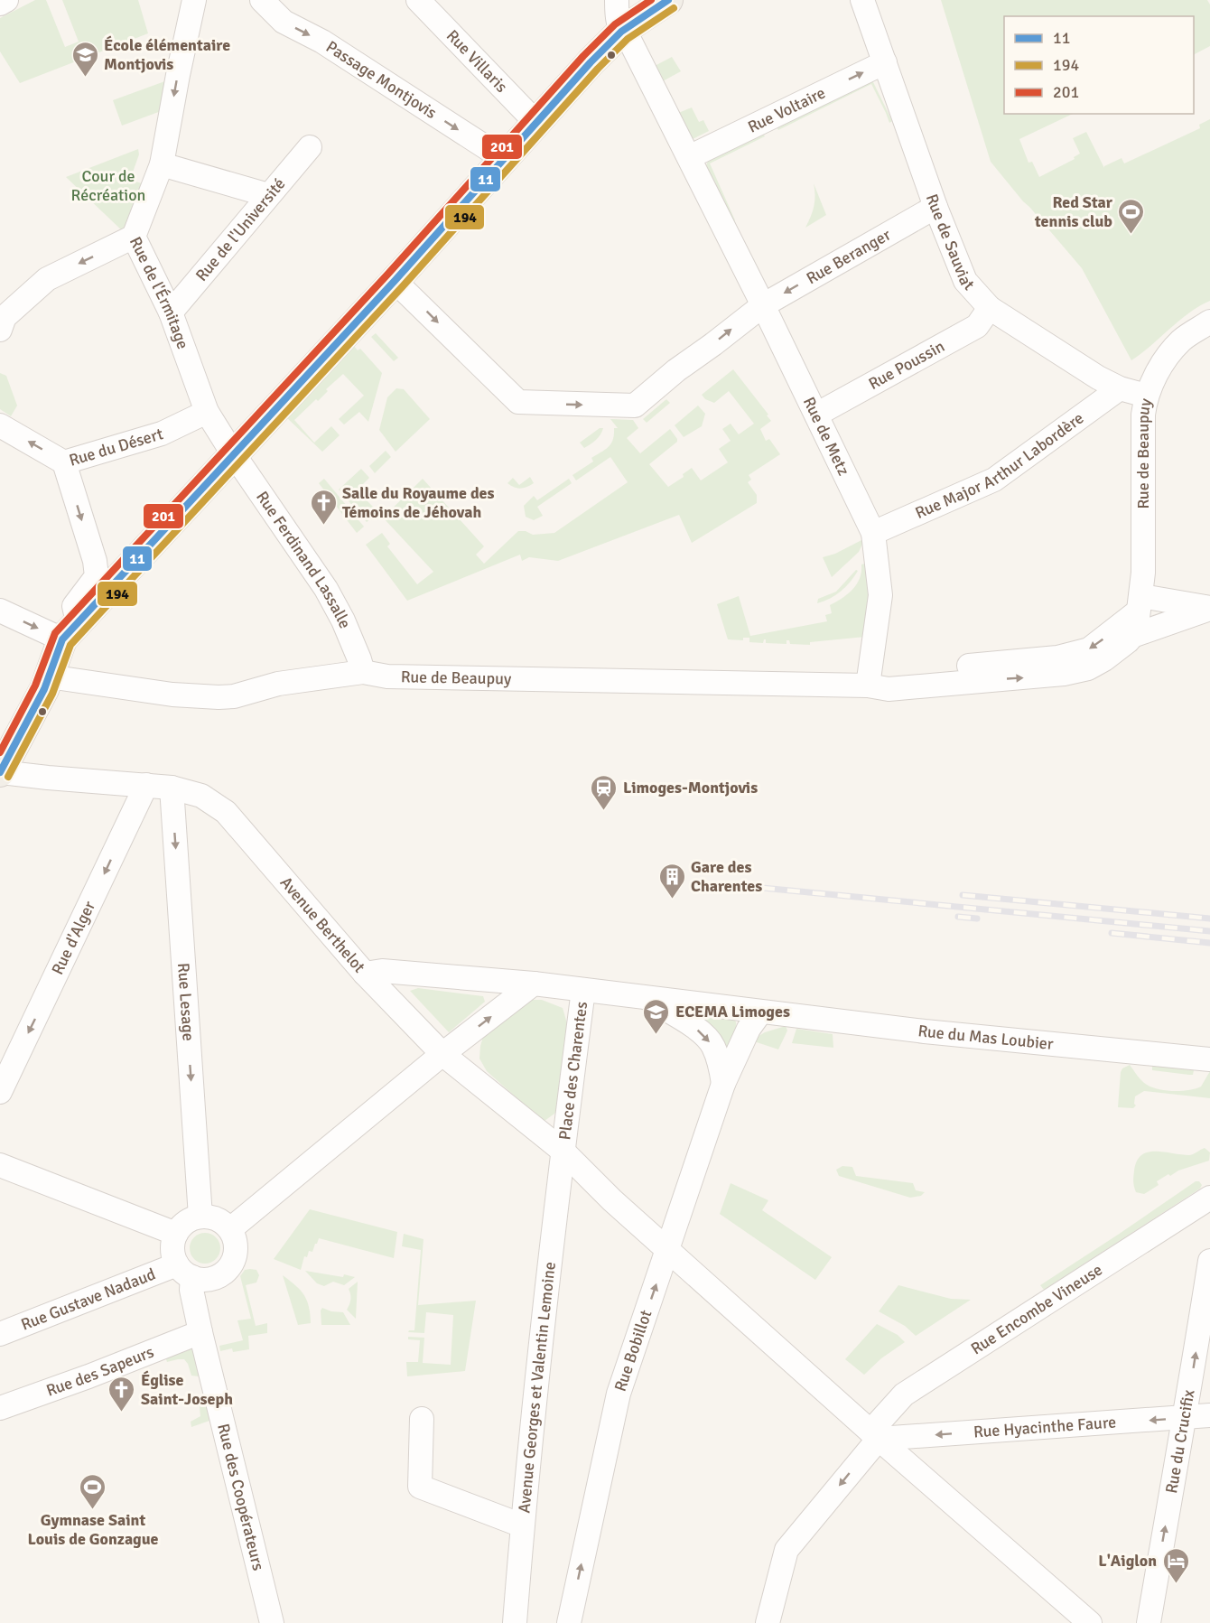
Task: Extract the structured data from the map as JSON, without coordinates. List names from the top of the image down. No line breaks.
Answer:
{"streets":{"street":["Rue Villaris","Passage Montjovis","Rue Voltaire","Rue de l'Université","Rue de Sauviat","Rue Beranger","Rue de l'Érmitage","Rue Poussin","Rue de Metz","Rue du Désert","Rue de Beaupuy","Rue Major Arthur Labordère","Rue Ferdinand Lassalle","Avenue Berthelot","Rue d'Alger","Rue Lesage","Rue du Mas Loubier","Place des Charentes","Rue Gustave Nadaud","Rue Encombe Vineuse","Rue Bobillot","Rue des Sapeurs","Avenue Georges et Valentin Lemoine","Rue Hyacinthe Faure","Rue du Crucifix","Rue des Coopérateurs"]},"crossings":[["Rue Voltaire","Rue de Sauviat"],["Rue Voltaire","Rue de Metz"],["Rue de l'Université","Rue de l'Érmitage"],["Rue de Sauviat","Rue Beranger"],["Rue de Sauviat","Rue Poussin"],["Rue de Sauviat","Rue de Beaupuy"],["Rue de Sauviat","Rue Major Arthur Labordère"],["Rue Beranger","Rue de Metz"],["Rue de l'Érmitage","Rue du Désert"],["Rue de l'Érmitage","Rue Ferdinand Lassalle"],["Rue Poussin","Rue de Metz"],["Rue de Metz","Rue de Beaupuy"],["Rue de Metz","Rue Major Arthur Labordère"],["Rue de Beaupuy","Rue Ferdinand Lassalle"],["Avenue Berthelot","Rue d'Alger"],["Avenue Berthelot","Rue Lesage"],["Avenue Berthelot","Place des Charentes"],["Avenue Berthelot","Rue Encombe Vineuse"],["Avenue Berthelot","Rue Bobillot"],["Avenue Berthelot","Avenue Georges et Valentin Lemoine"],["Avenue Berthelot","Rue Hyacinthe Faure"],["Rue Lesage","Rue Gustave Nadaud"],["Rue Lesage","Rue des Coopérateurs"],["Rue du Mas Loubier","Place des Charentes"],["Rue du Mas Loubier","Rue Bobillot"],["Place des Charentes","Rue Bobillot"],["Place des Charentes","Avenue Georges et Valentin Lemoine"],["Rue Gustave Nadaud","Rue des Coopérateurs"],["Rue Encombe Vineuse","Rue Hyacinthe Faure"],["Rue des Sapeurs","Rue des Coopérateurs"],["Rue Hyacinthe Faure","Rue du Crucifix"]],"one_way":["Rue Voltaire","Rue d'Alger","Rue Lesage","Rue Bobillot","Rue Hyacinthe Faure","Rue du Crucifix"],"parks":["Cour de Récréation"],"places":{"school or university":["École élémentaire Montjovis","ECEMA Limoges"],"sports":["Red Star tennis club","Gymnase Saint Louis de Gonzague"],"church":["Salle du Royaume des Témoins de Jéhovah","Église Saint-Joseph"],"station":["Limoges-Montjovis"],"building":["Gare des Charentes"],"hotel":["L'Aiglon"]},"lines":["transit line 11","transit line 201","transit line 194"],"legend":["11","194","201"]}
